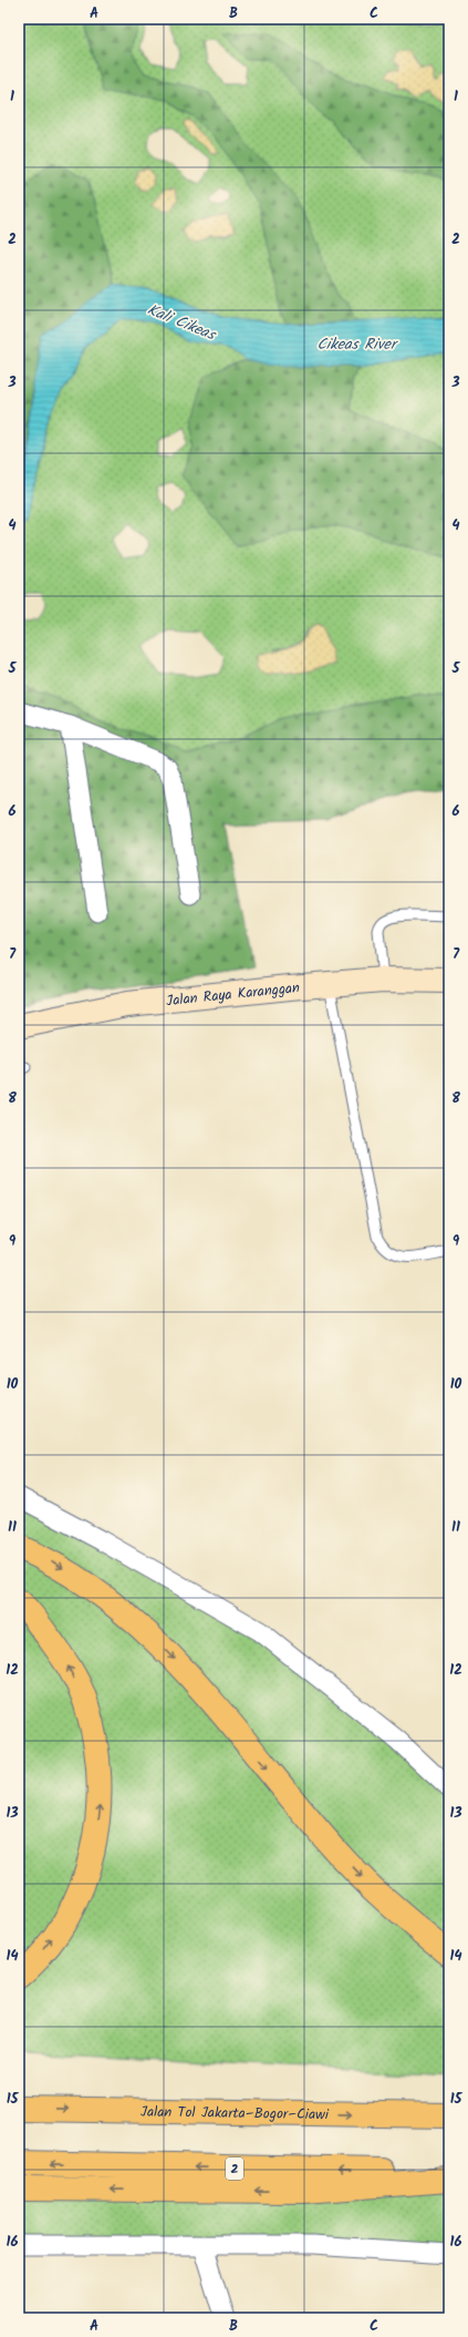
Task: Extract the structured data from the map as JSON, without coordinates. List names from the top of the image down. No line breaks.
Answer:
{"streets":{"highway":["Jalan Tol Jakarta–Bogor–Ciawi","2"],"street":["Jalan Raya Karanggan"]},"water":["Kali Cikeas","Cikeas River"],"grid":{"columns":["A","B","C"],"rows":["1","2","3","4","5","6","7","8","9","10","11","12","13","14","15","16"]}}
